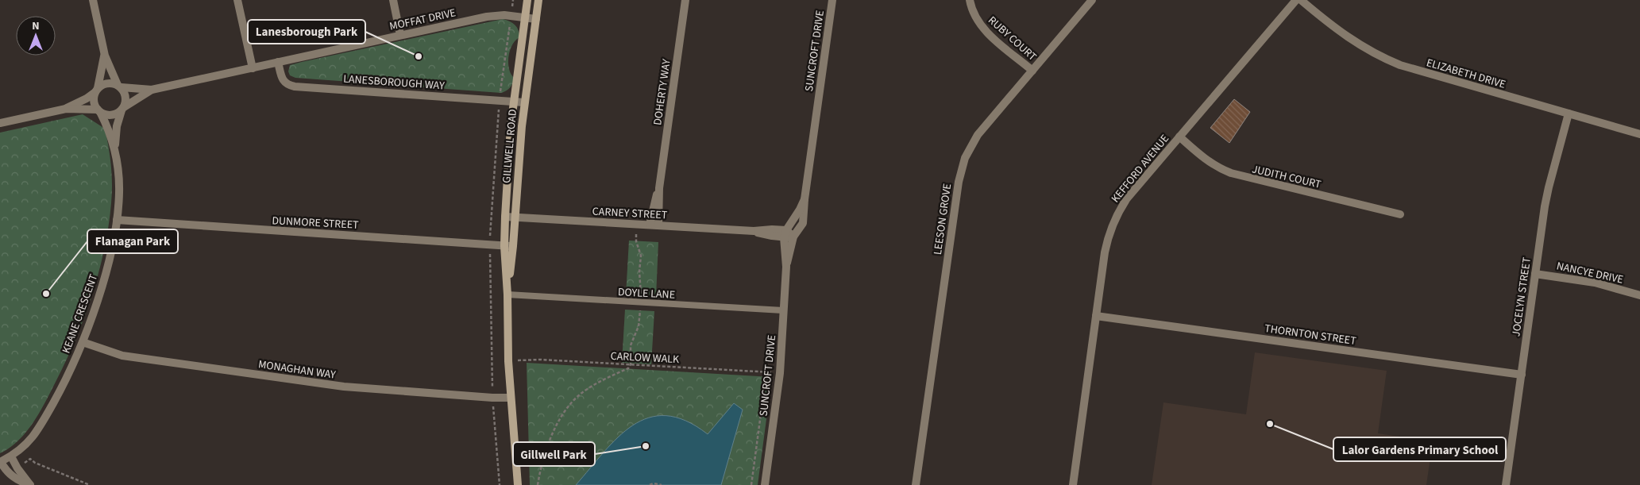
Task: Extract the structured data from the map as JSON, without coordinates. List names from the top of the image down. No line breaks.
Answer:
{"streets":{"street":["MOFFAT DRIVE","RUBY COURT","SUNCROFT DRIVE","ELIZABETH DRIVE","LANESBOROUGH WAY","DOHERTY WAY","GILLWELL ROAD","KEFFORD AVENUE","JUDITH COURT","CARNEY STREET","LEESON GROVE","DUNMORE STREET","NANCYE DRIVE","JOCELYN STREET","KEANE CRESCENT","THORNTON STREET","MONAGHAN WAY"],"lane":["DOYLE LANE"],"path":["CARLOW WALK"]},"crossings":[["MOFFAT DRIVE","LANESBOROUGH WAY"],["MOFFAT DRIVE","GILLWELL ROAD"],["MOFFAT DRIVE","KEANE CRESCENT"],["RUBY COURT","LEESON GROVE"],["SUNCROFT DRIVE","CARNEY STREET"],["SUNCROFT DRIVE","DOYLE LANE"],["SUNCROFT DRIVE","CARLOW WALK"],["ELIZABETH DRIVE","JOCELYN STREET"],["LANESBOROUGH WAY","GILLWELL ROAD"],["DOHERTY WAY","CARNEY STREET"],["GILLWELL ROAD","CARNEY STREET"],["GILLWELL ROAD","DUNMORE STREET"],["GILLWELL ROAD","DOYLE LANE"],["GILLWELL ROAD","CARLOW WALK"],["GILLWELL ROAD","MONAGHAN WAY"],["KEFFORD AVENUE","JUDITH COURT"],["KEFFORD AVENUE","THORNTON STREET"],["DUNMORE STREET","KEANE CRESCENT"],["NANCYE DRIVE","JOCELYN STREET"],["JOCELYN STREET","THORNTON STREET"],["KEANE CRESCENT","MONAGHAN WAY"]],"places":["Lanesborough Park","Flanagan Park","Lalor Gardens Primary School","Gillwell Park"],"north":"top"}
